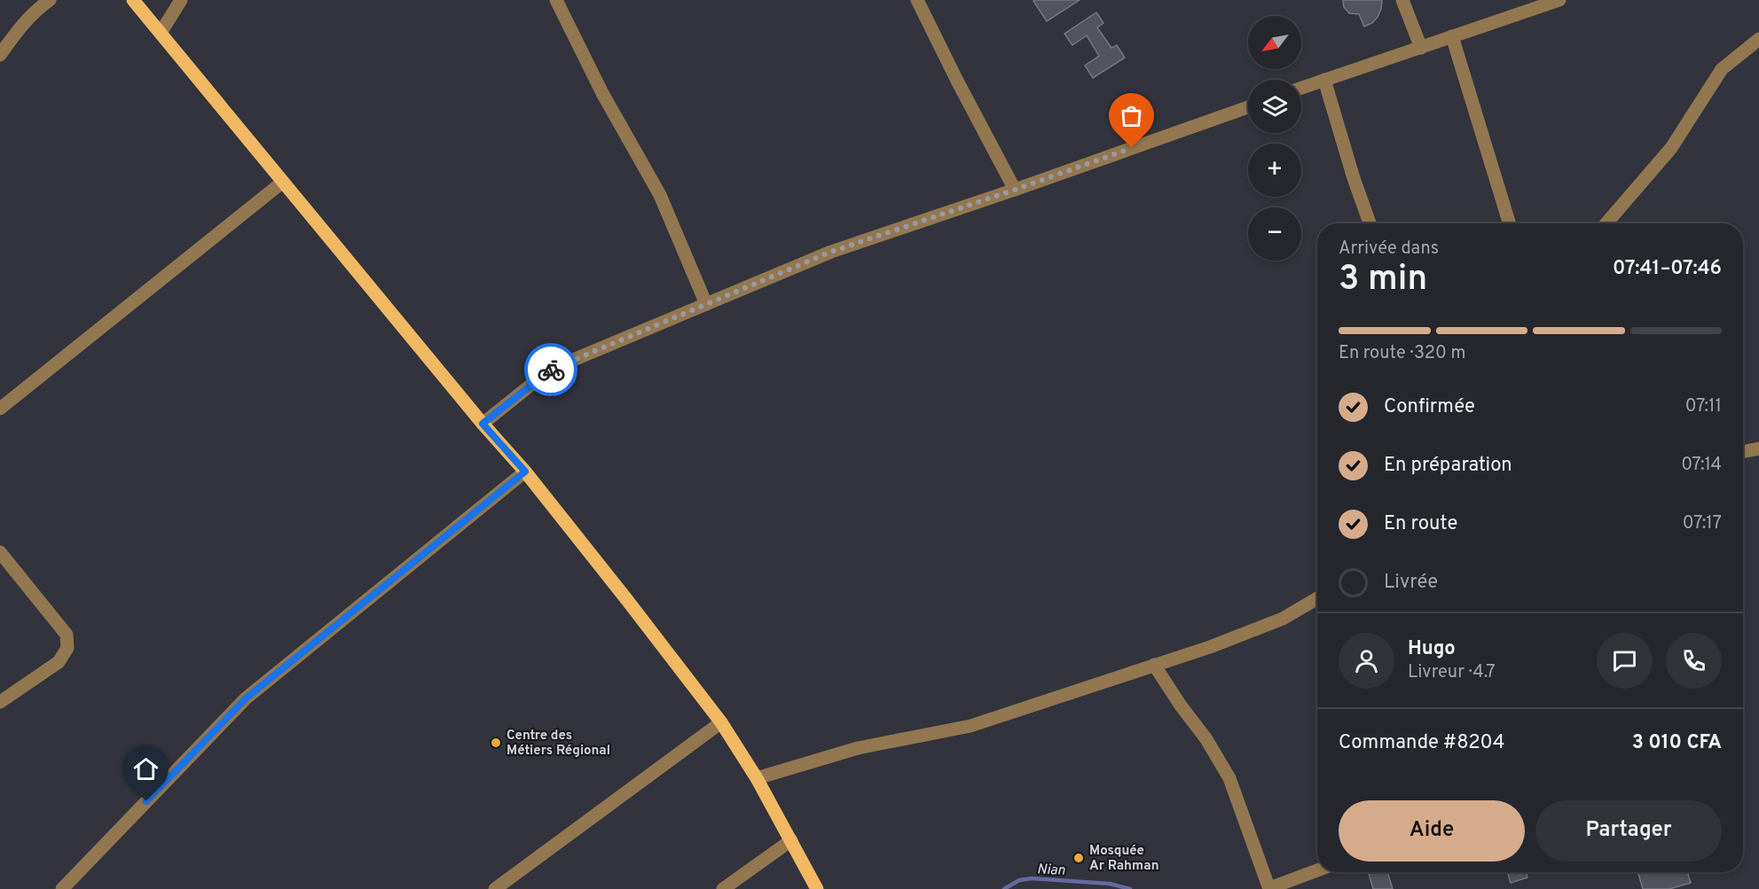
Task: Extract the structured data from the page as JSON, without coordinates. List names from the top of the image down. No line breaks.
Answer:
{"water":["Nian"],"places":["Centre des Métiers Régional","Mosquée Ar Rahman"],"north":"bottom left","page":{"map_buttons":["+","−"],"heading":["3 min","Arrivée dans","07:41–07:46"],"panel":["Hugo","Livreur · 4.7","Commande #8204","3 010 CFA"],"bar":"En route · 320 m","list":[["Confirmée","07:11"],["En préparation","07:14"],["En route","07:17"],"Livrée"],"buttons":["Aide","Partager"]}}
